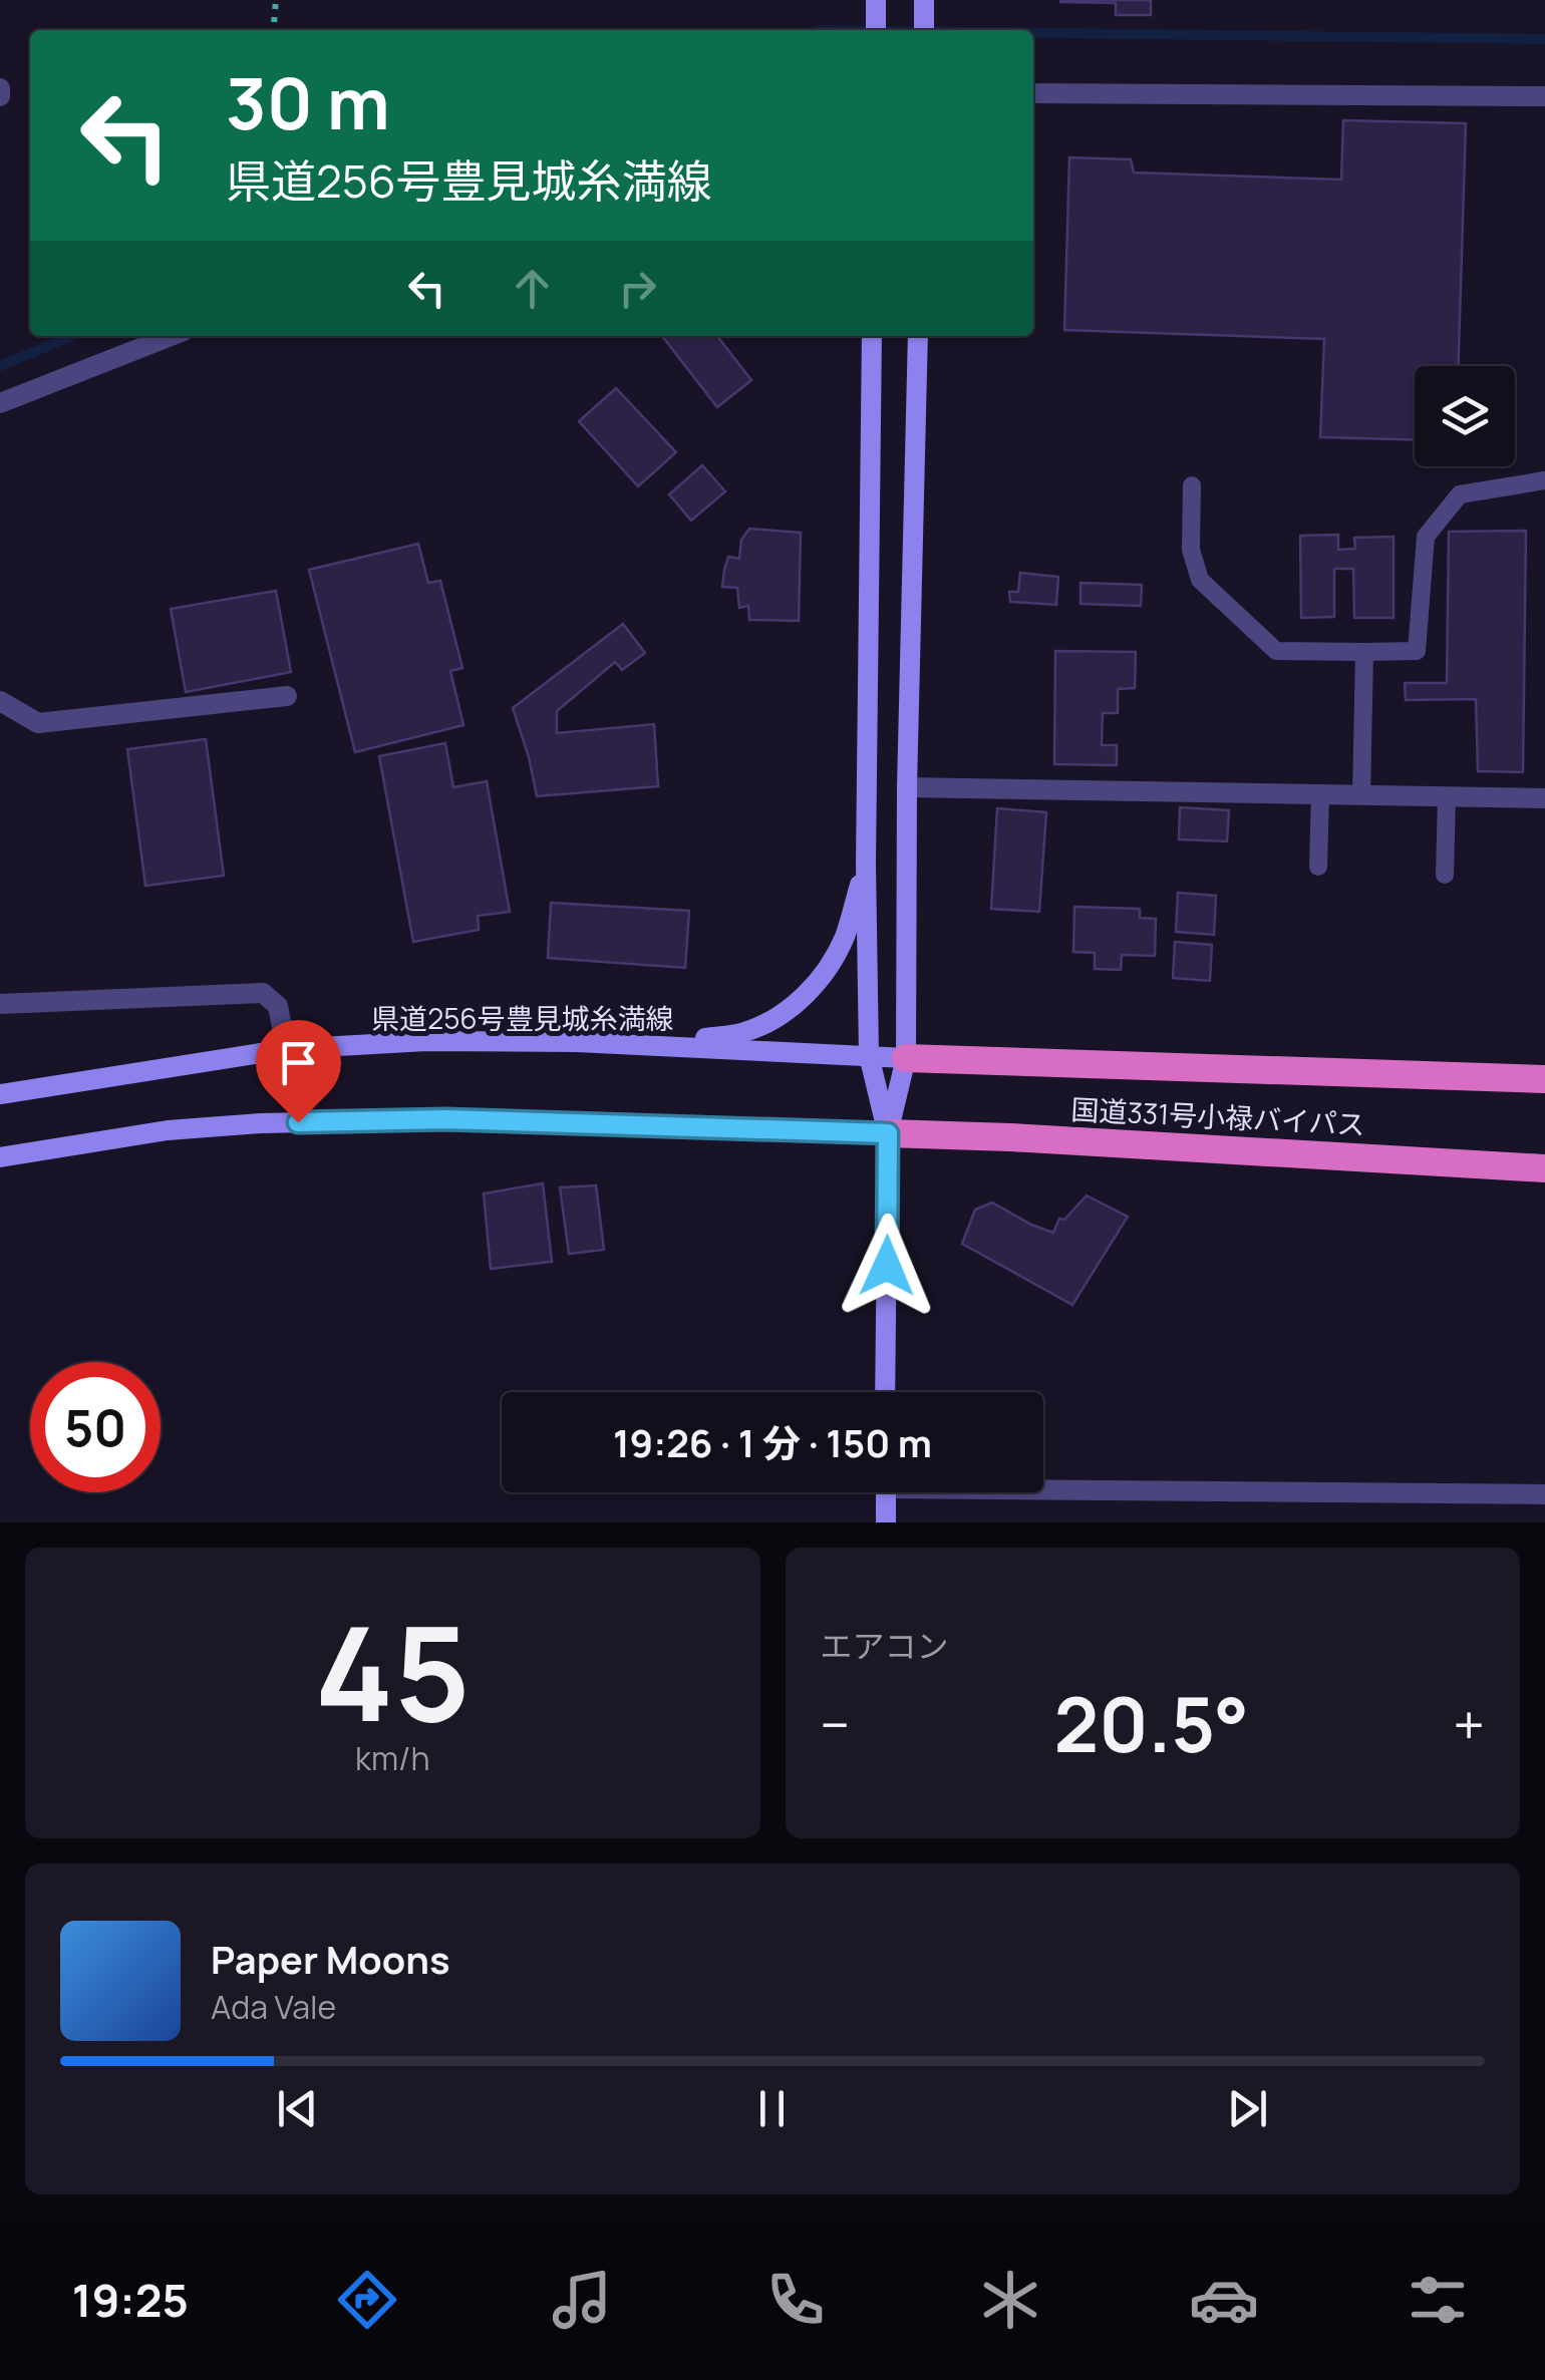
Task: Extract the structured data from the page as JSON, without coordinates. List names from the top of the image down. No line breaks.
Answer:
{"streets":{"highway":["国道331号小禄バイパス"],"main road":["県道256号豊見城糸満線"]},"crossings":[["県道256号豊見城糸満線","国道331号小禄バイパス"]],"page":{"turn":["30 m","県道256号豊見城糸満線"],"limit":"50","trip":"19:26 · 1 分 · 150 m","tile":[["45","km/h"],"エアコン"],"heat":["−","20.5°","+"],"song":["Paper Moons","Ada Vale"],"tabs":"19:25"}}
